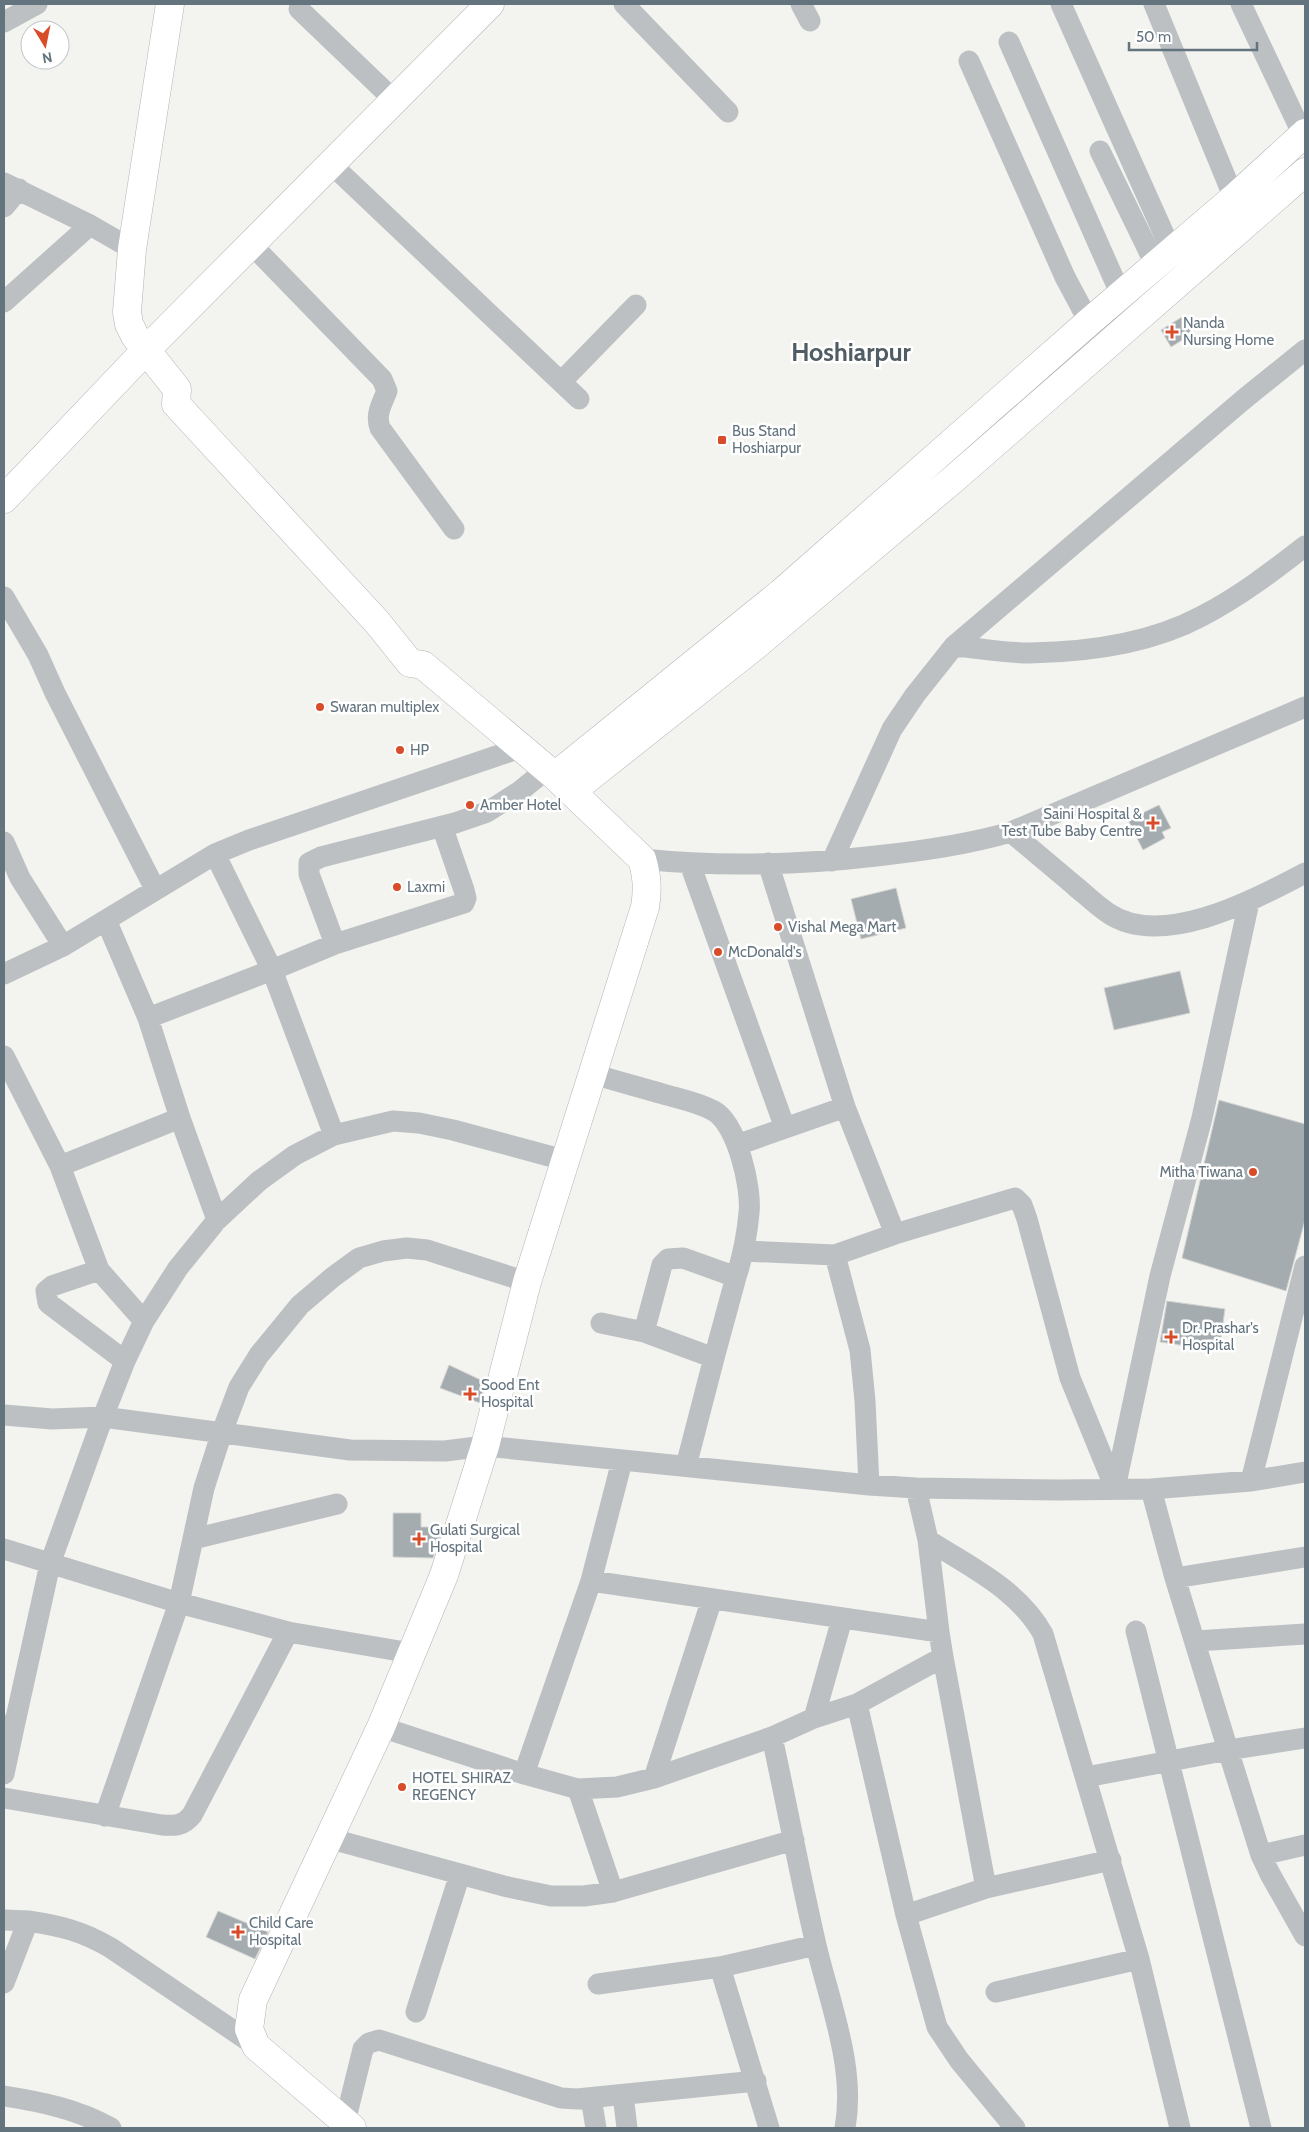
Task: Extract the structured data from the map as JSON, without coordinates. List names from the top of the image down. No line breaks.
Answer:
{"districts":["Hoshiarpur"],"places":{"health":["Nanda Nursing Home","Saini Hospital & Test Tube Baby Centre","Dr. Prashar's Hospital","Sood Ent Hospital","Gulati Surgical Hospital","Child Care Hospital"],"transit":["Bus Stand Hoshiarpur"],"other":["Swaran multiplex","HP","Amber Hotel","Laxmi","Vishal Mega Mart","McDonald's","Mitha Tiwana","HOTEL SHIRAZ REGENCY"]},"scale_bar":"50 m","north":"bottom"}
